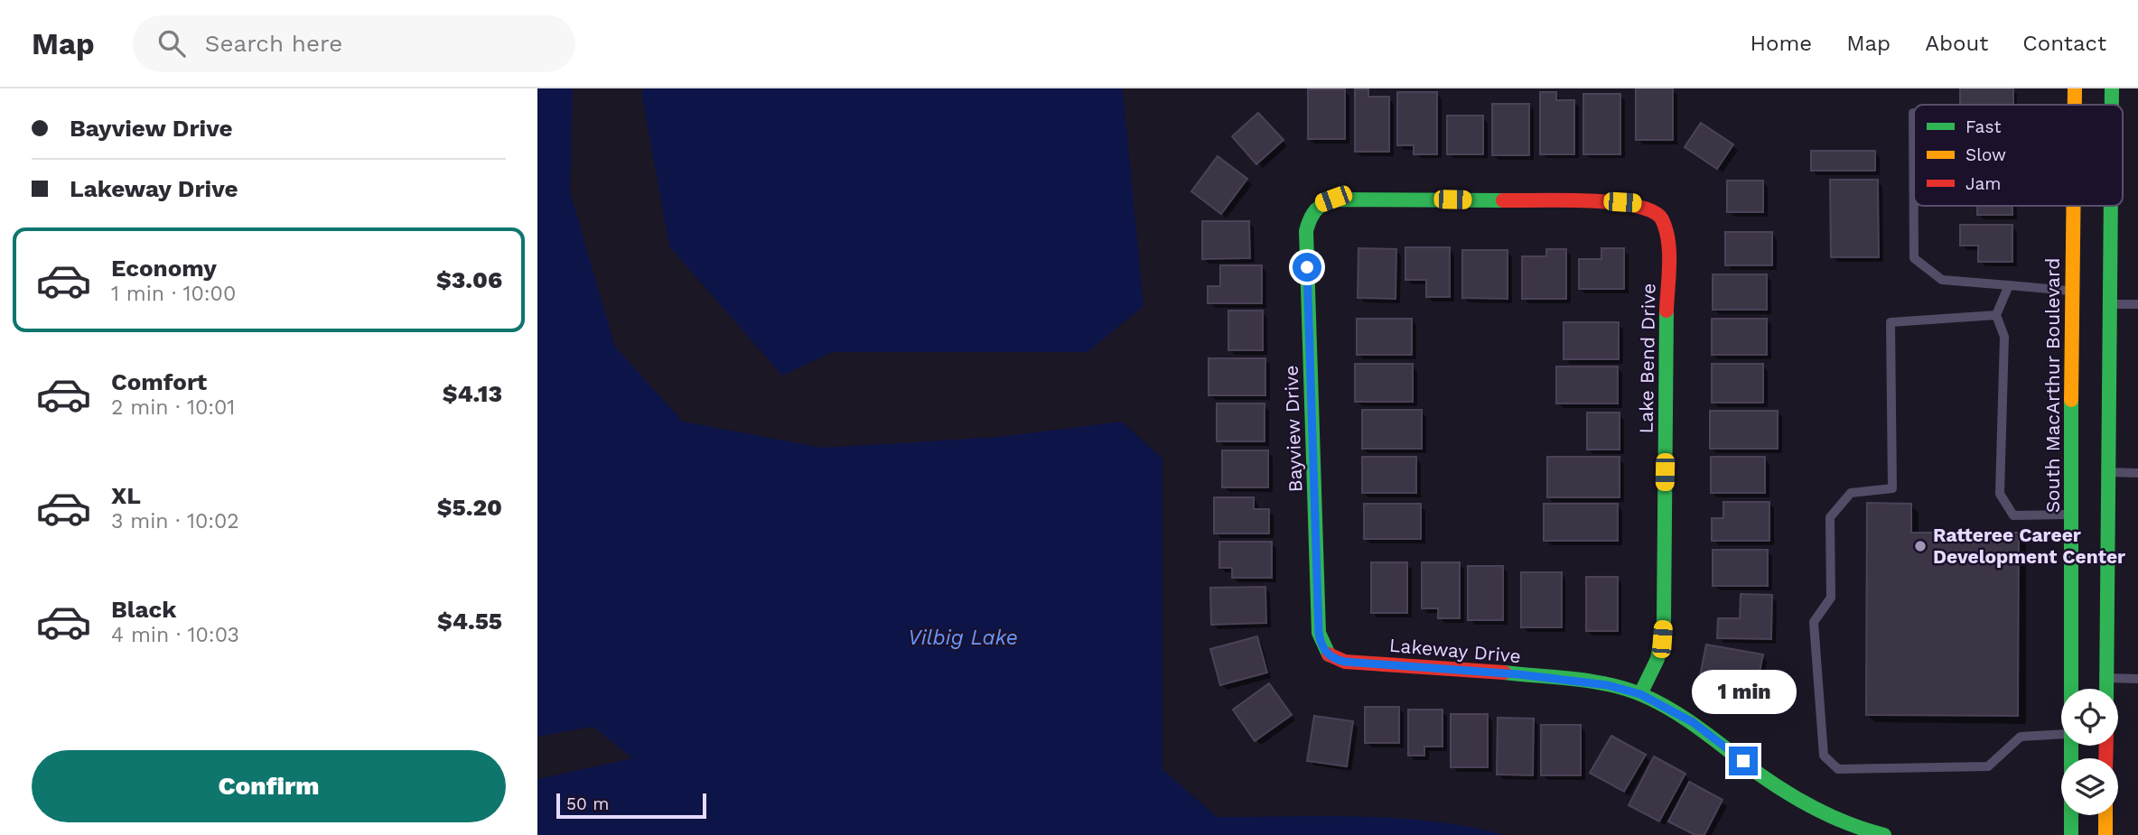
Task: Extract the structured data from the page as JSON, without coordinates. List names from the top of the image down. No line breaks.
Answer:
{"streets":{"street":["Lake Bend Drive","South MacArthur Boulevard","Bayview Drive","Lakeway Drive"]},"crossings":[["Lake Bend Drive","Bayview Drive"],["Lake Bend Drive","Lakeway Drive"],["Bayview Drive","Lakeway Drive"]],"water":["Vilbig Lake"],"places":["Ratteree Career Development Center"],"legend":["Fast","Slow","Jam"],"scale_bar":"50 m","page":{"header":"Map","search":"Search here","nav":["Home","Map","About","Contact"],"banner":["Bayview Drive","Lakeway Drive"],"list":[{"name":"Economy","note":"1 min · 10:00","value":"$3.06"},{"name":"Comfort","note":"2 min · 10:01","value":"$4.13"},{"name":"XL","note":"3 min · 10:02","value":"$5.20"},{"name":"Black","note":"4 min · 10:03","value":"$4.55"}],"bubble":"1 min","buttons":"Confirm","scale":"50 m"}}
